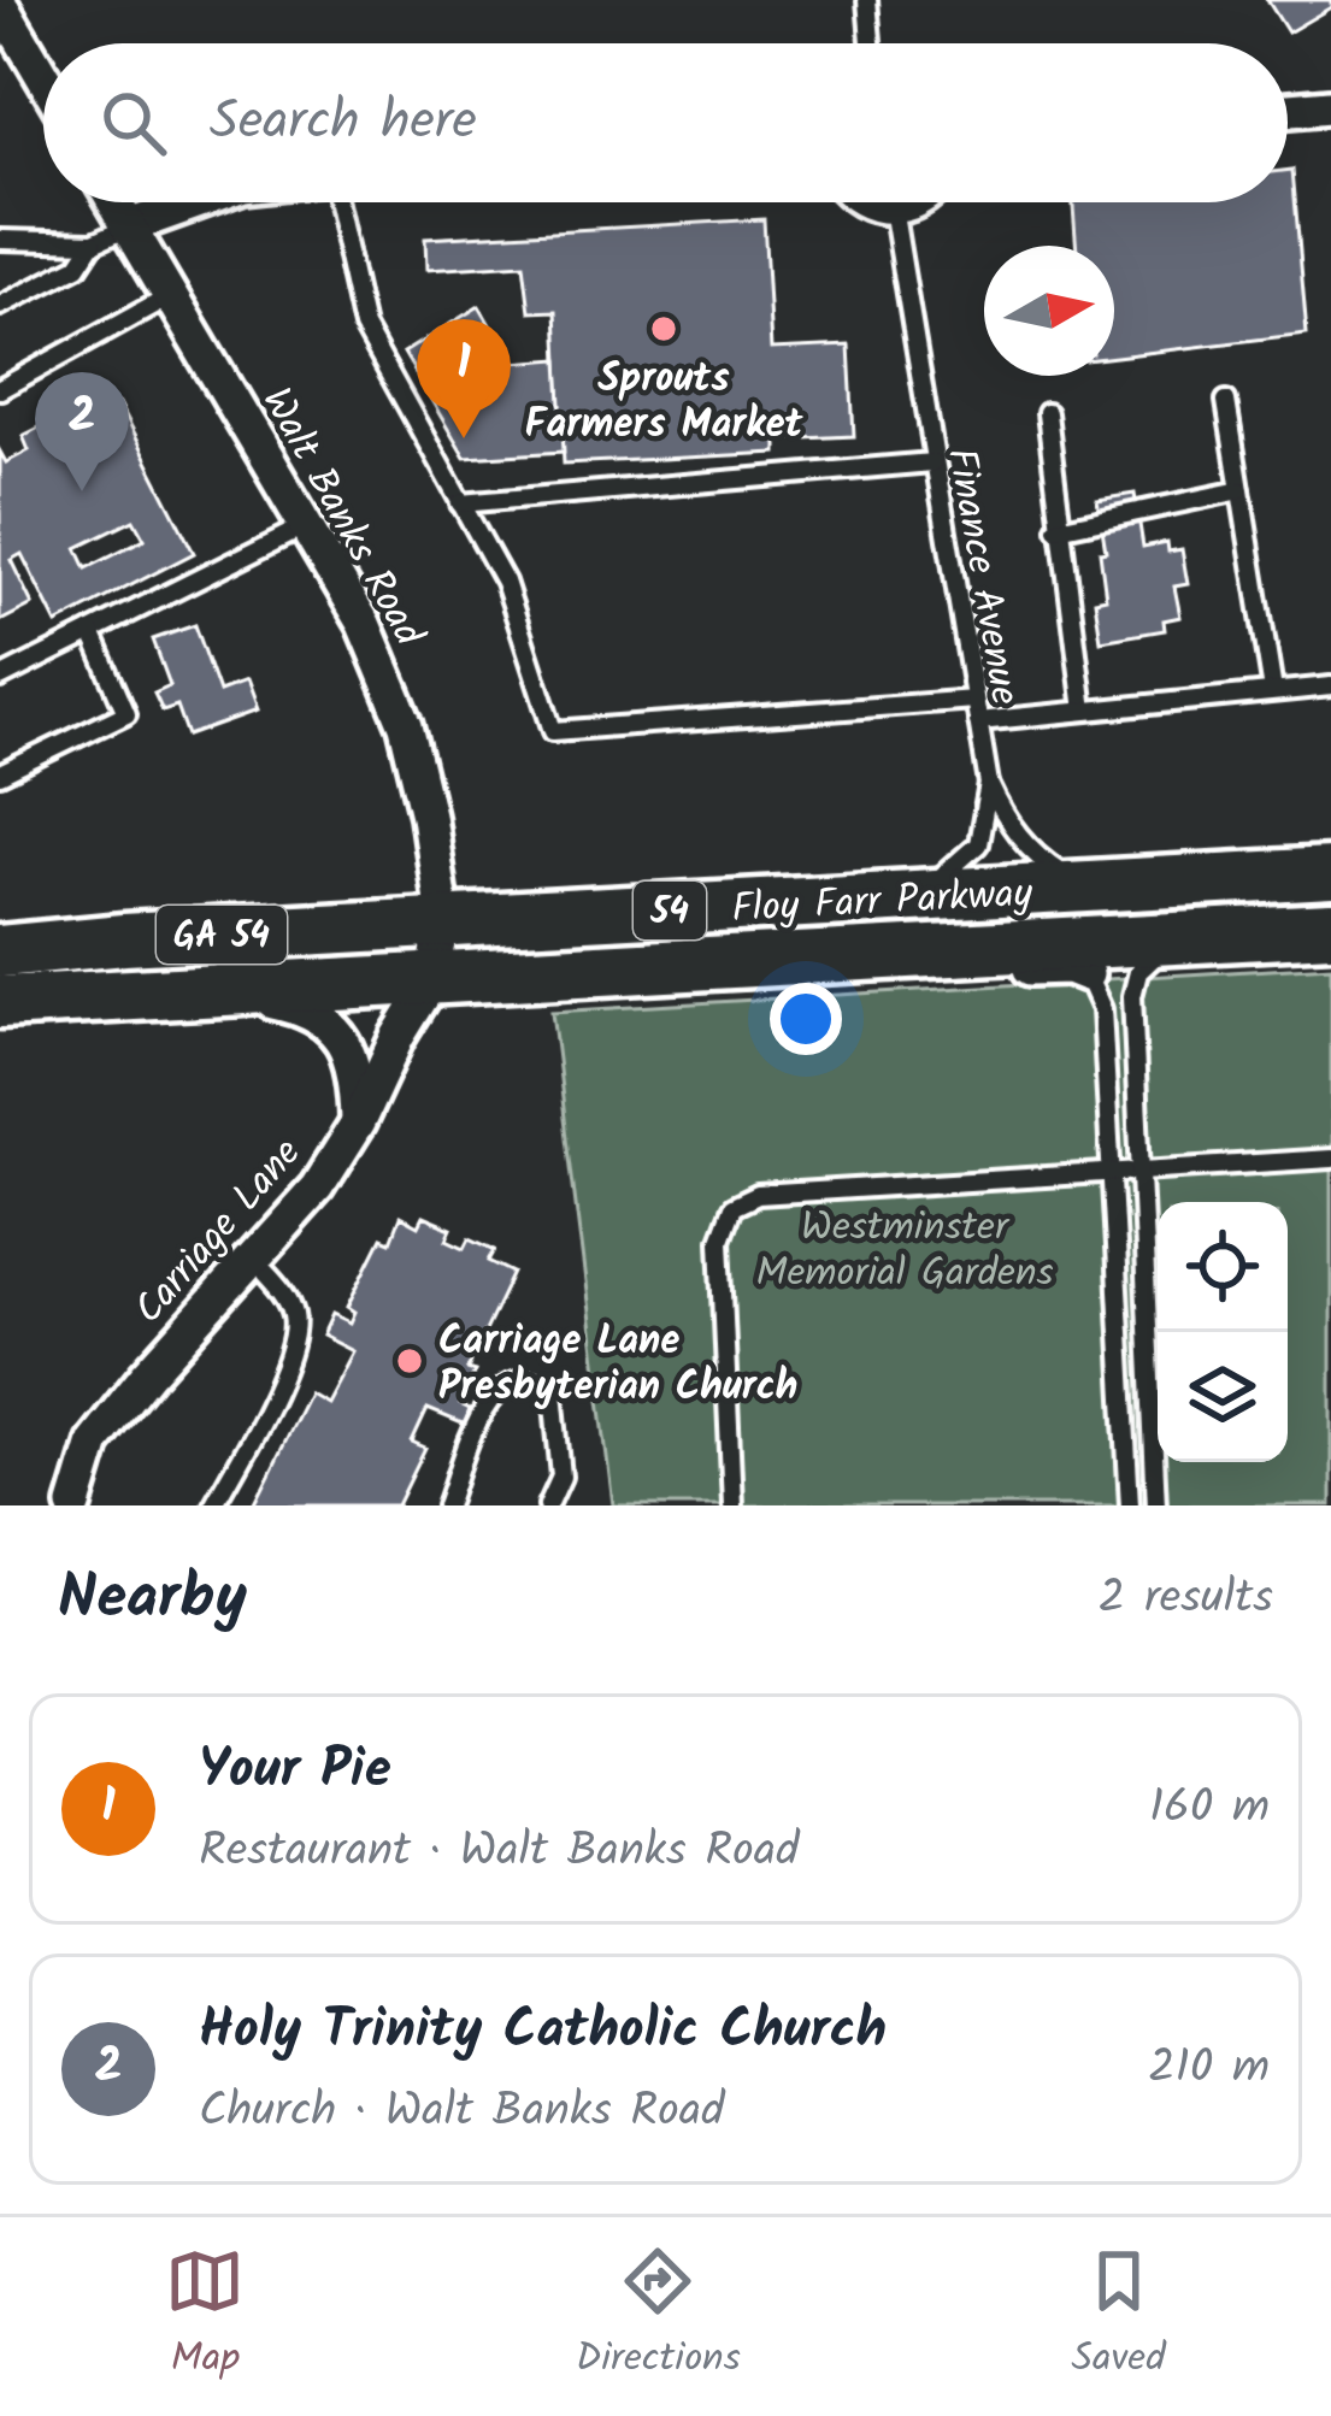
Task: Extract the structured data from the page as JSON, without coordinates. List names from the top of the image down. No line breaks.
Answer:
{"streets":{"main road":["Floy Farr Parkway","54","GA 54"],"street":["Walt Banks Road","Carriage Lane"],"lane":["Finance Avenue"]},"crossings":[["Walt Banks Road","Floy Farr Parkway"],["Walt Banks Road","Carriage Lane"],["Finance Avenue","Floy Farr Parkway"],["Floy Farr Parkway","Carriage Lane"]],"parks":["Westminster Memorial Gardens"],"places":["Sprouts Farmers Market","Carriage Lane Presbyterian Church"],"north":"right","page":{"search":"Search here","pins":["1","2"],"heading":["Nearby","2 results"],"list":[{"mark":"1","name":"Your Pie","note":"Restaurant · Walt Banks Road","value":"160 m"},{"mark":"2","name":"Holy Trinity Catholic Church","note":"Church · Walt Banks Road","value":"210 m"}],"nav":["Map","Directions","Saved"]}}
